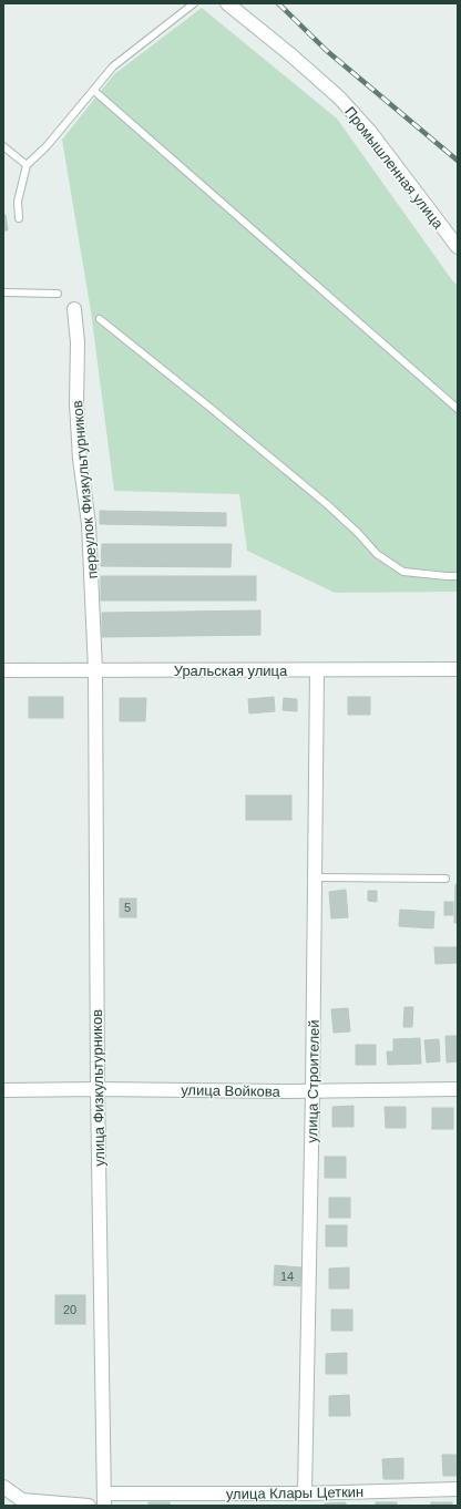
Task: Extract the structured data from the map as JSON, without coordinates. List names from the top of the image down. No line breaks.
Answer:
{"streets":{"street":["Промышленная улица","переулок Физкультурников","Уральская улица","улица Строителей","улица Физкультурников","улица Войкова","улица Клары Цеткин"]},"crossings":[["переулок Физкультурников","Уральская улица"],["переулок Физкультурников","улица Физкультурников"],["Уральская улица","улица Строителей"],["Уральская улица","улица Физкультурников"],["улица Строителей","улица Войкова"],["улица Строителей","улица Клары Цеткин"],["улица Физкультурников","улица Войкова"],["улица Физкультурников","улица Клары Цеткин"]],"house_numbers":["5","14","20"]}
